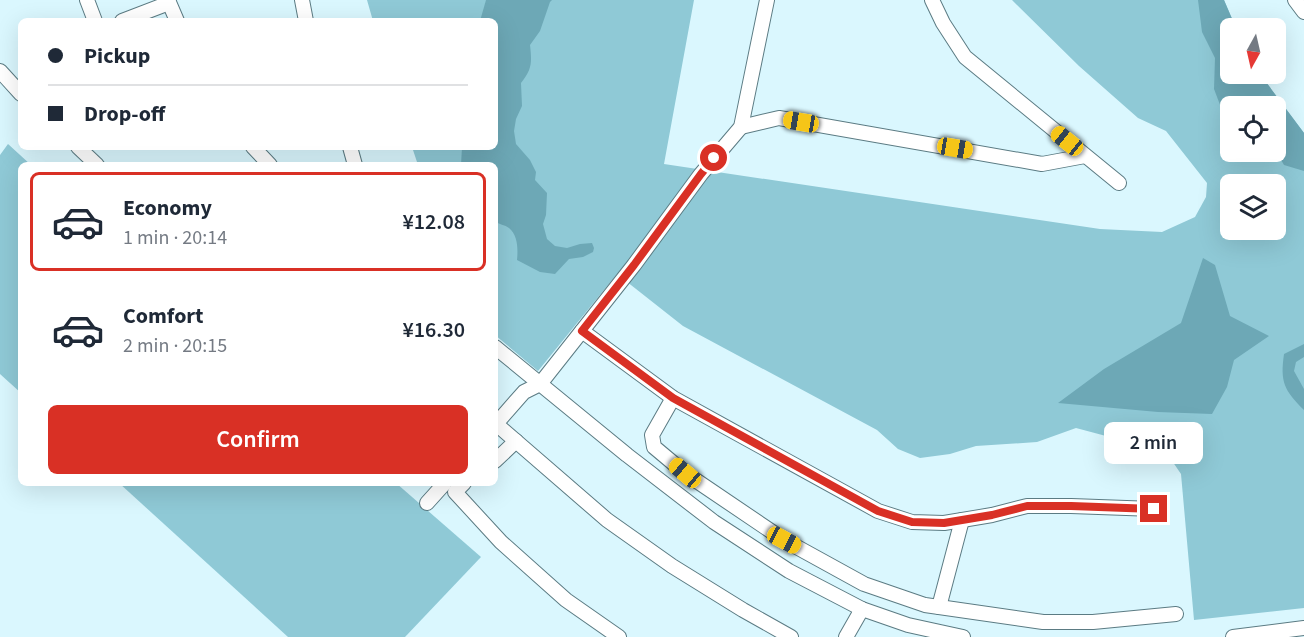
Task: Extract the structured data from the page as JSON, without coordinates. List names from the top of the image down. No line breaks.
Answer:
{"north":"bottom","page":{"banner":["Pickup","Drop-off"],"list":[{"name":"Economy","note":"1 min · 20:14","value":"¥12.08"},{"name":"Comfort","note":"2 min · 20:15","value":"¥16.30"}],"buttons":"Confirm","bubble":"2 min"}}
